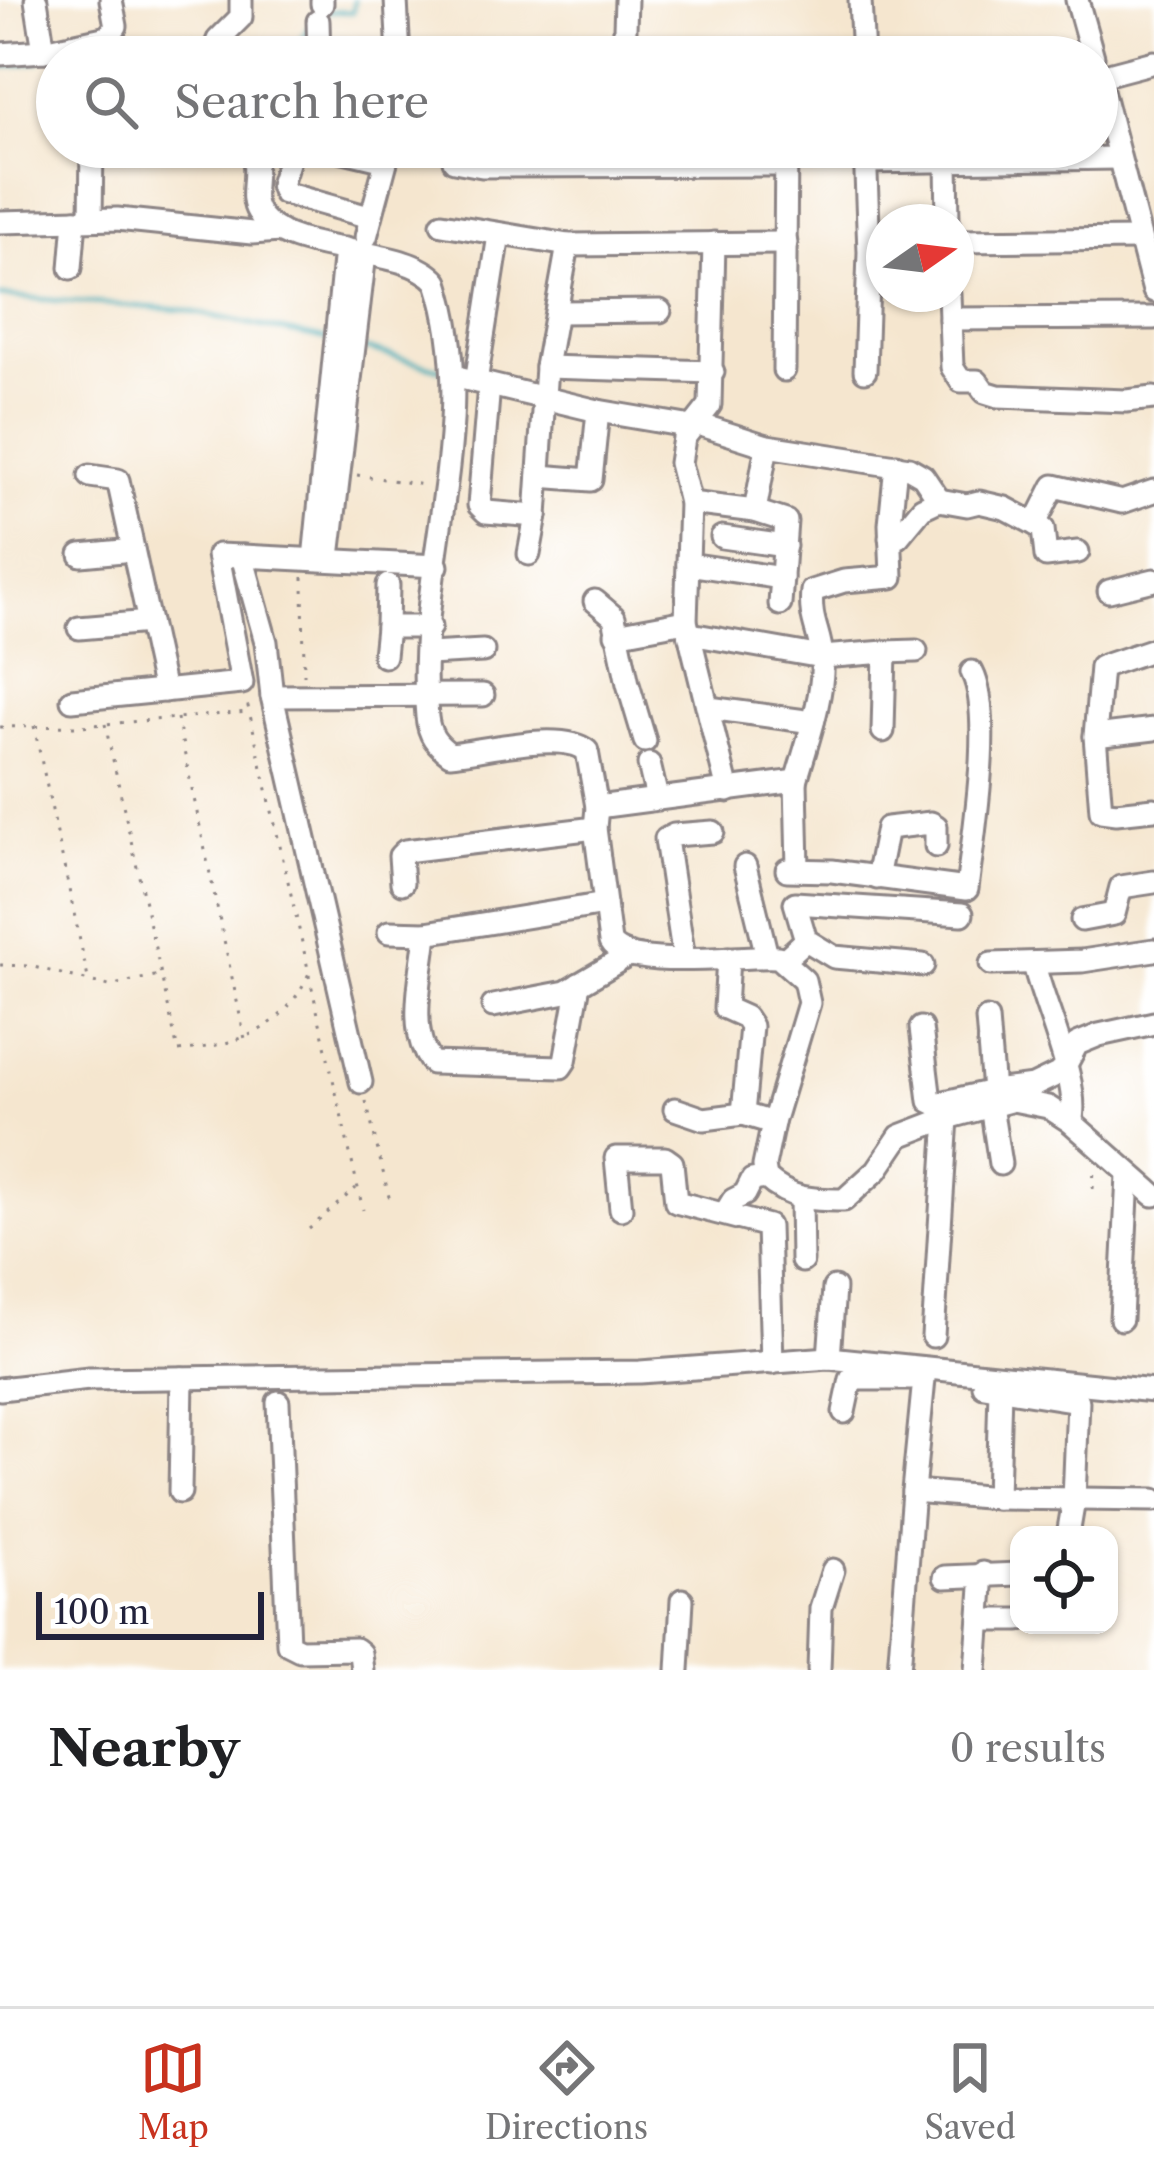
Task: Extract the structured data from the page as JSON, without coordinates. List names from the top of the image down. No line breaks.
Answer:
{"scale_bar":"100 m","north":"right","page":{"search":"Search here","scale":"100 m","heading":["Nearby","0 results"],"nav":["Map","Directions","Saved"]}}
